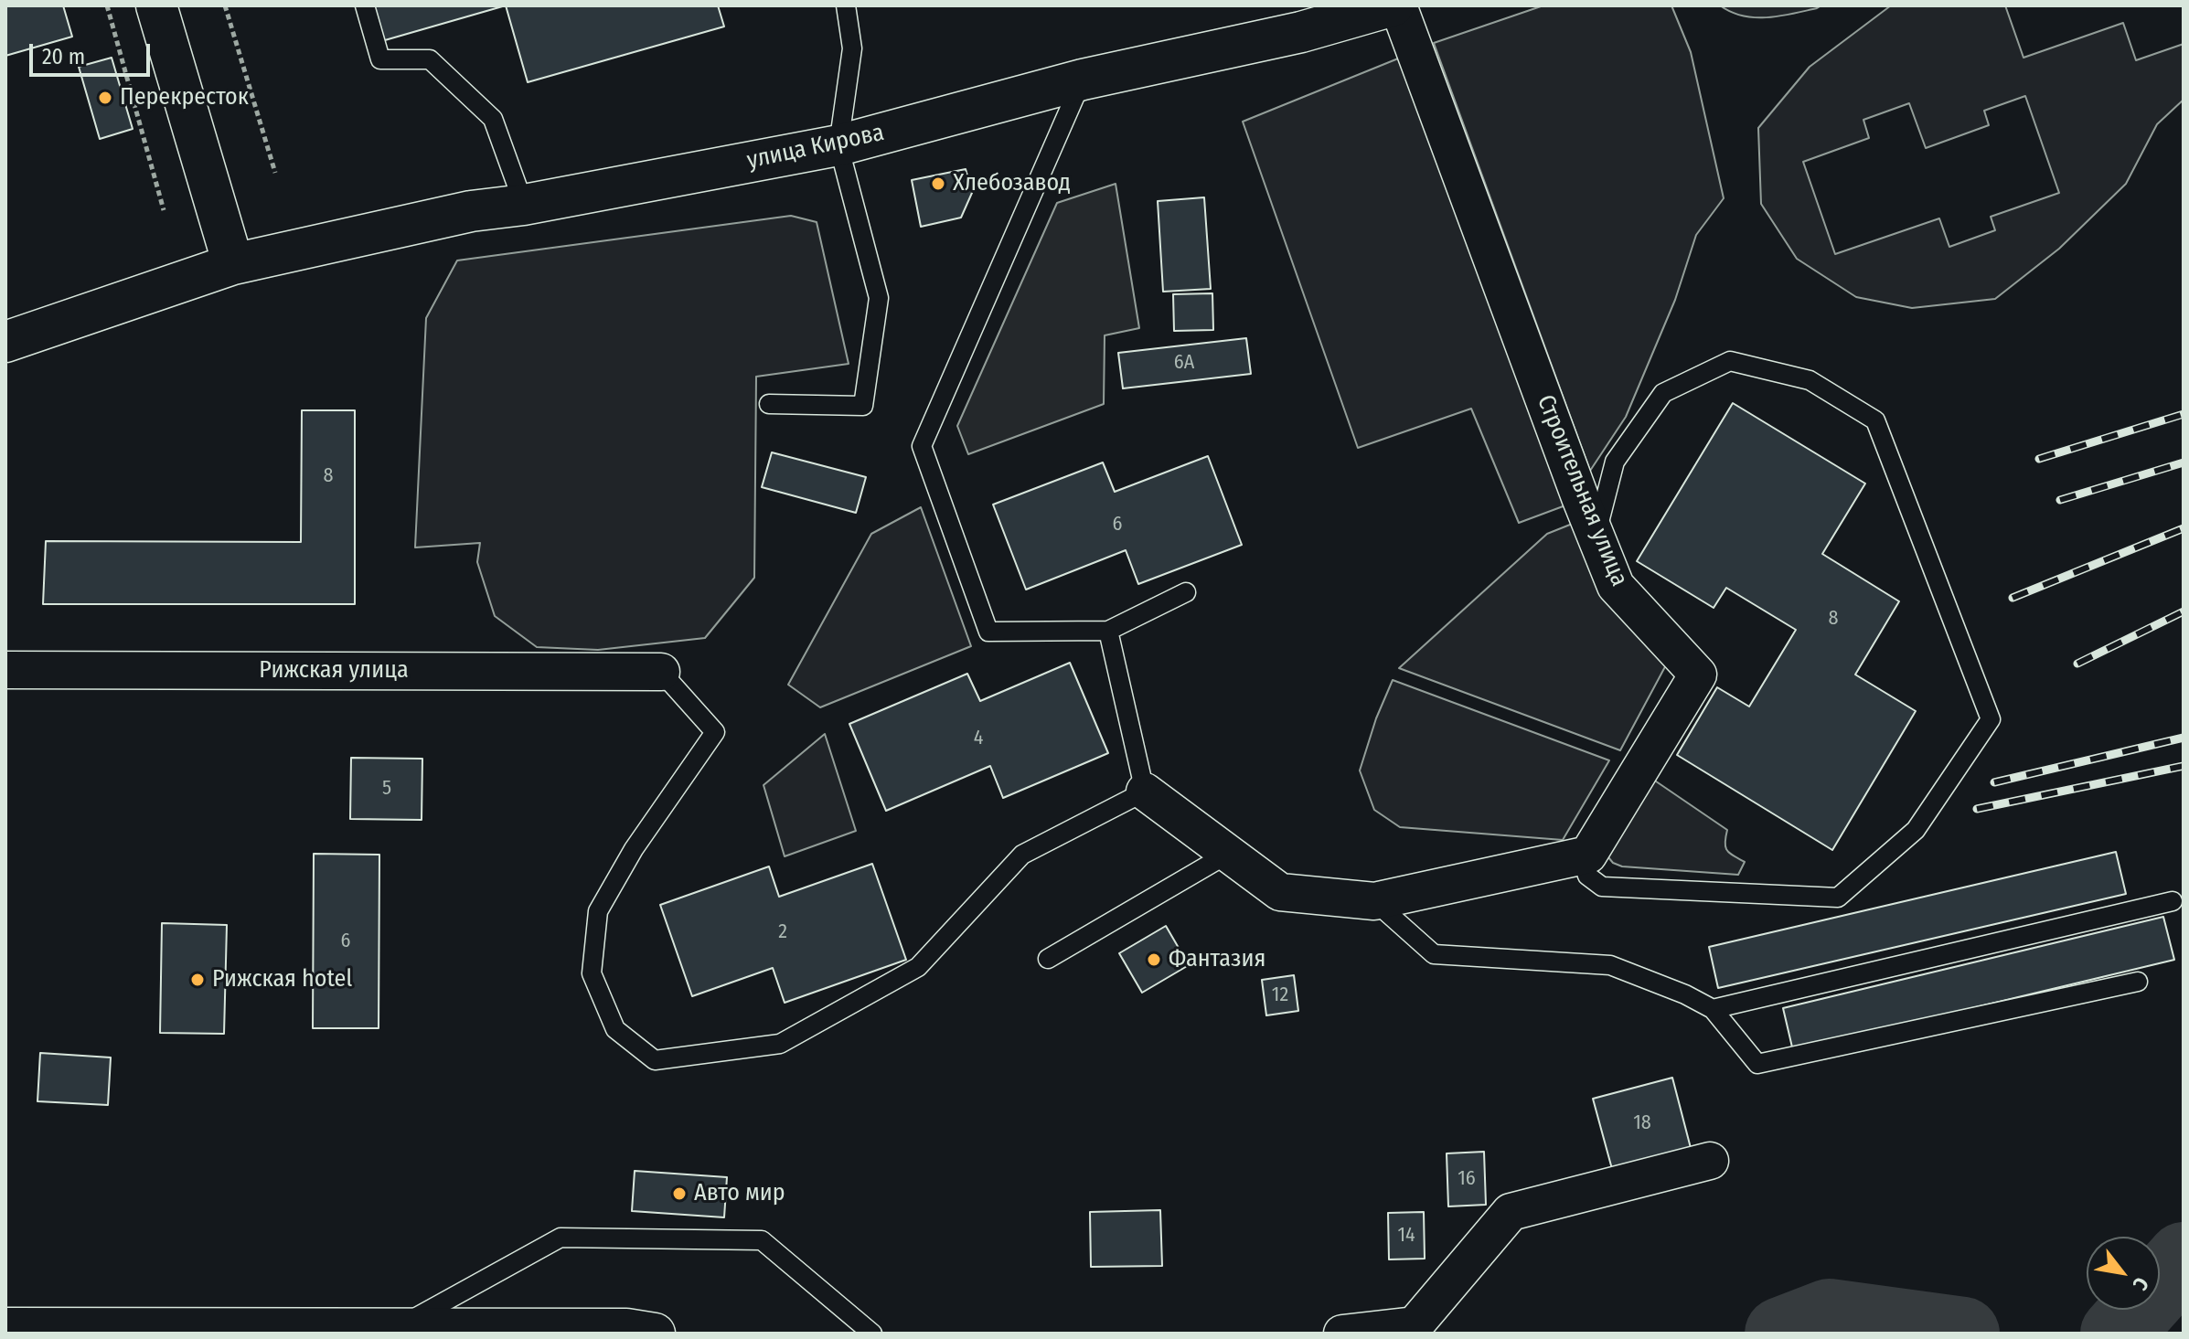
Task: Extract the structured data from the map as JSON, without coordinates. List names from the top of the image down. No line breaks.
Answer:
{"streets":{"street":["улица Кирова","Строительная улица","Рижская улица"]},"crossings":[["улица Кирова","Строительная улица"]],"places":["Перекресток","Хлебозавод","Фантазия","Рижская hotel","Авто мир"],"house_numbers":["6А","8","6","8","4","5","2","6","12","18","16","14"],"scale_bar":"20 m","north":"bottom right"}
